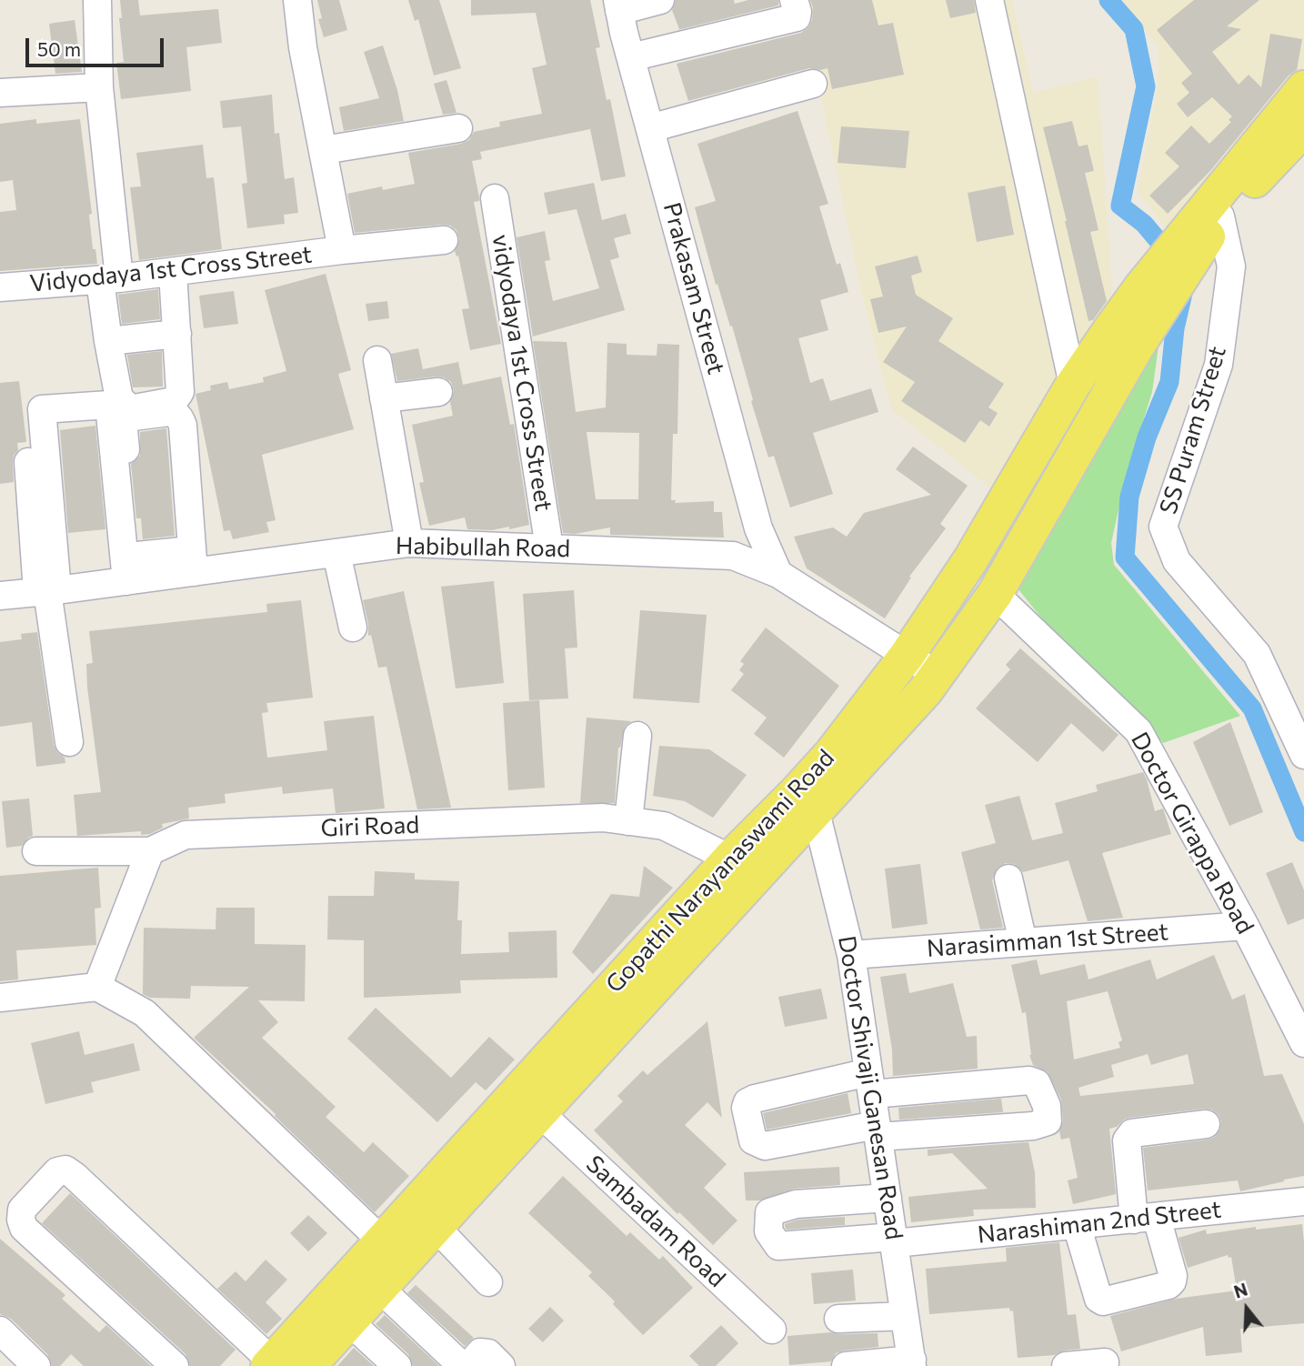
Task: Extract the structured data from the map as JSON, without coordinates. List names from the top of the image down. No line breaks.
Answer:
{"streets":{"main road":["Gopathi Narayanaswami Road"],"street":["Vidyodaya 1st Cross Street","Prakasam Street","vidyodaya 1st Cross Street","SS Puram Street","Habibullah Road","Giri Road","Doctor Girappa Road","Narasimman 1st Street","Doctor Shivaji Ganesan Road","Sambadam Road","Narashiman 2nd Street"]},"crossings":[["Prakasam Street","Habibullah Road"],["vidyodaya 1st Cross Street","Habibullah Road"],["Habibullah Road","Gopathi Narayanaswami Road"],["Giri Road","Gopathi Narayanaswami Road"],["Doctor Girappa Road","Gopathi Narayanaswami Road"],["Doctor Girappa Road","Narasimman 1st Street"],["Gopathi Narayanaswami Road","Doctor Shivaji Ganesan Road"],["Gopathi Narayanaswami Road","Sambadam Road"],["Narasimman 1st Street","Doctor Shivaji Ganesan Road"],["Doctor Shivaji Ganesan Road","Narashiman 2nd Street"]],"scale_bar":"50 m","north":"top"}
